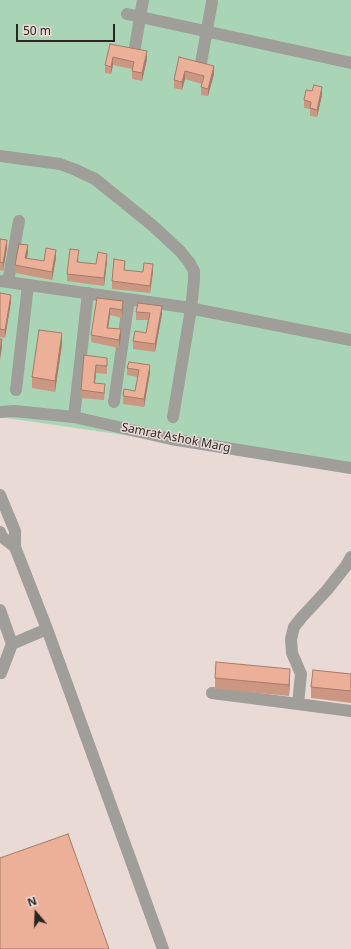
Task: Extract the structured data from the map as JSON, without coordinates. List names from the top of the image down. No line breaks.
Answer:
{"streets":{"street":["Samrat Ashok Marg"]},"scale_bar":"50 m","north":"top"}
